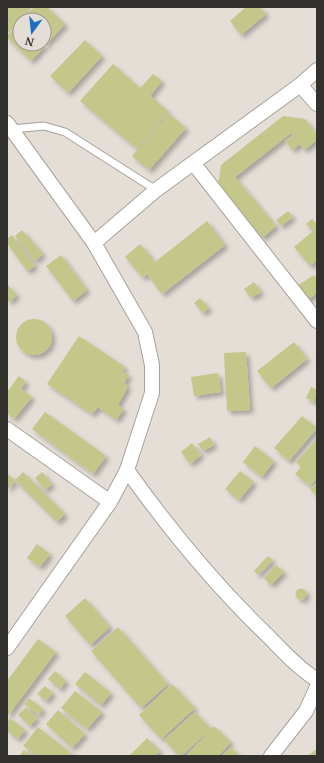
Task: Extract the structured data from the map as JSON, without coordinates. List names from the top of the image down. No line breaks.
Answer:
{"north":"bottom"}
